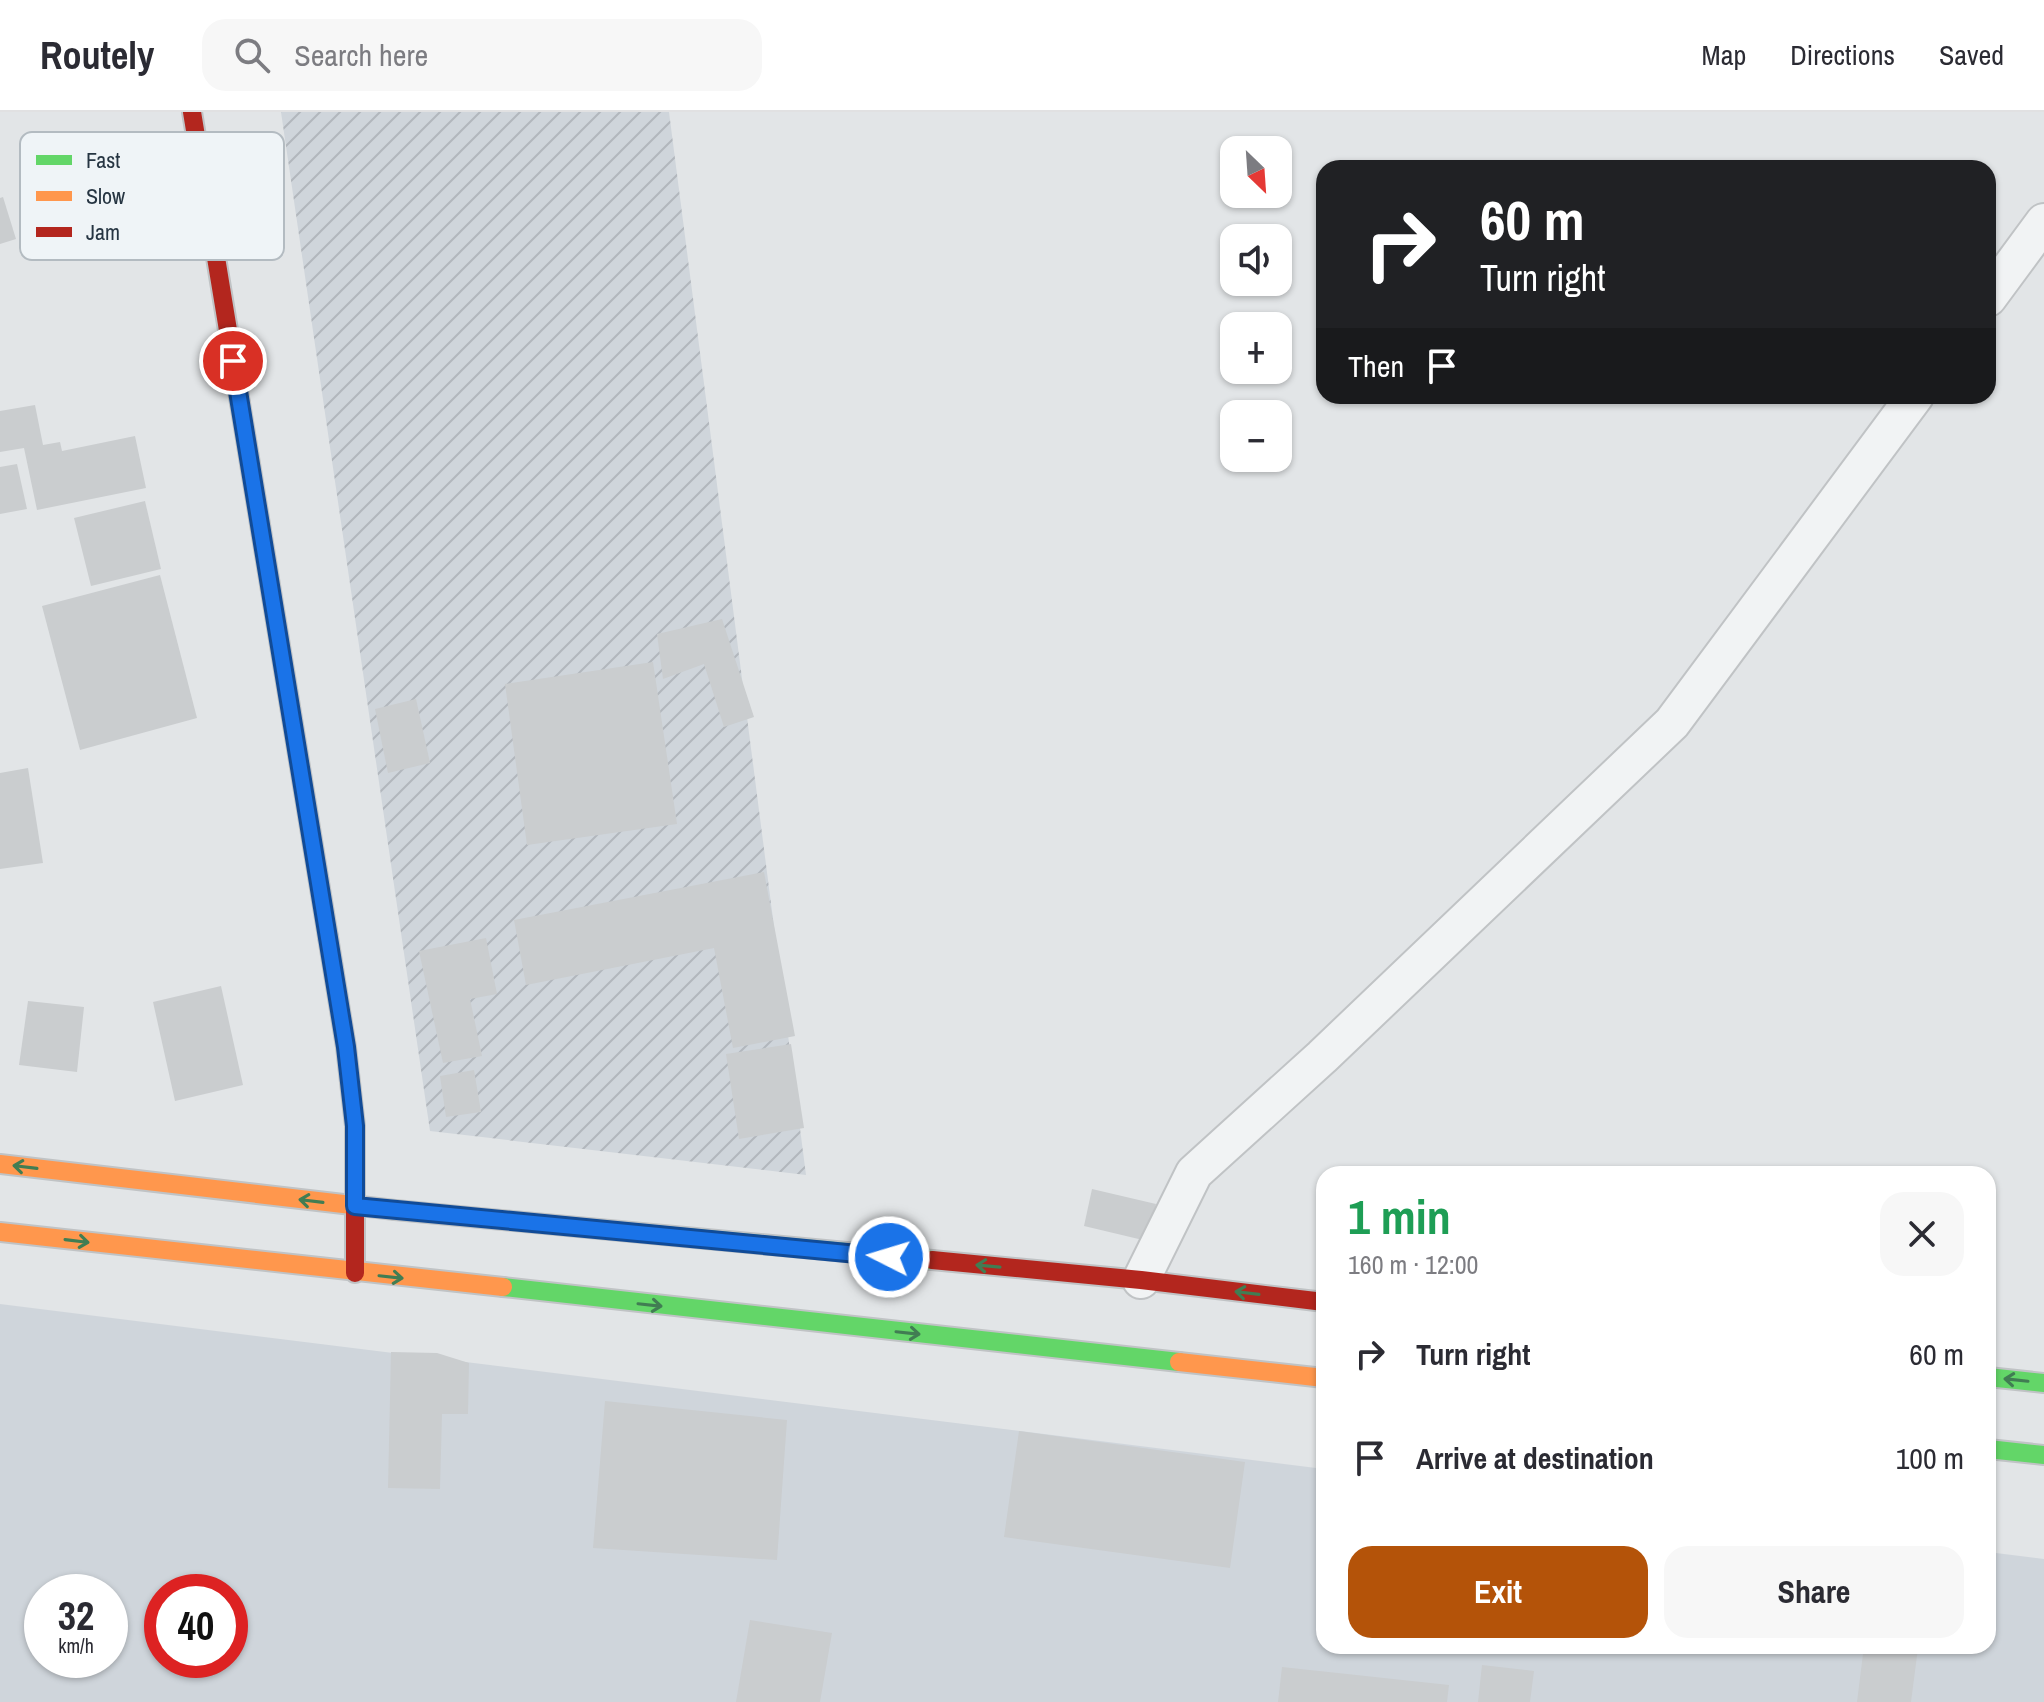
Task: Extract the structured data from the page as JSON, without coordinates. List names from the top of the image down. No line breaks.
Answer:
{"legend":["Fast","Slow","Jam"],"north":"bottom right","page":{"header":"Routely","search":"Search here","nav":["Map","Directions","Saved"],"map_buttons":["+","−"],"turn":["60 m","Turn right"],"then":"Then","heading":["1 min","160 m · 12:00"],"list":[{"name":"Turn right","value":"60 m"},{"name":"Arrive at destination","value":"100 m"}],"buttons":["Exit","Share"],"speed":"32 km/h","limit":"40"}}
